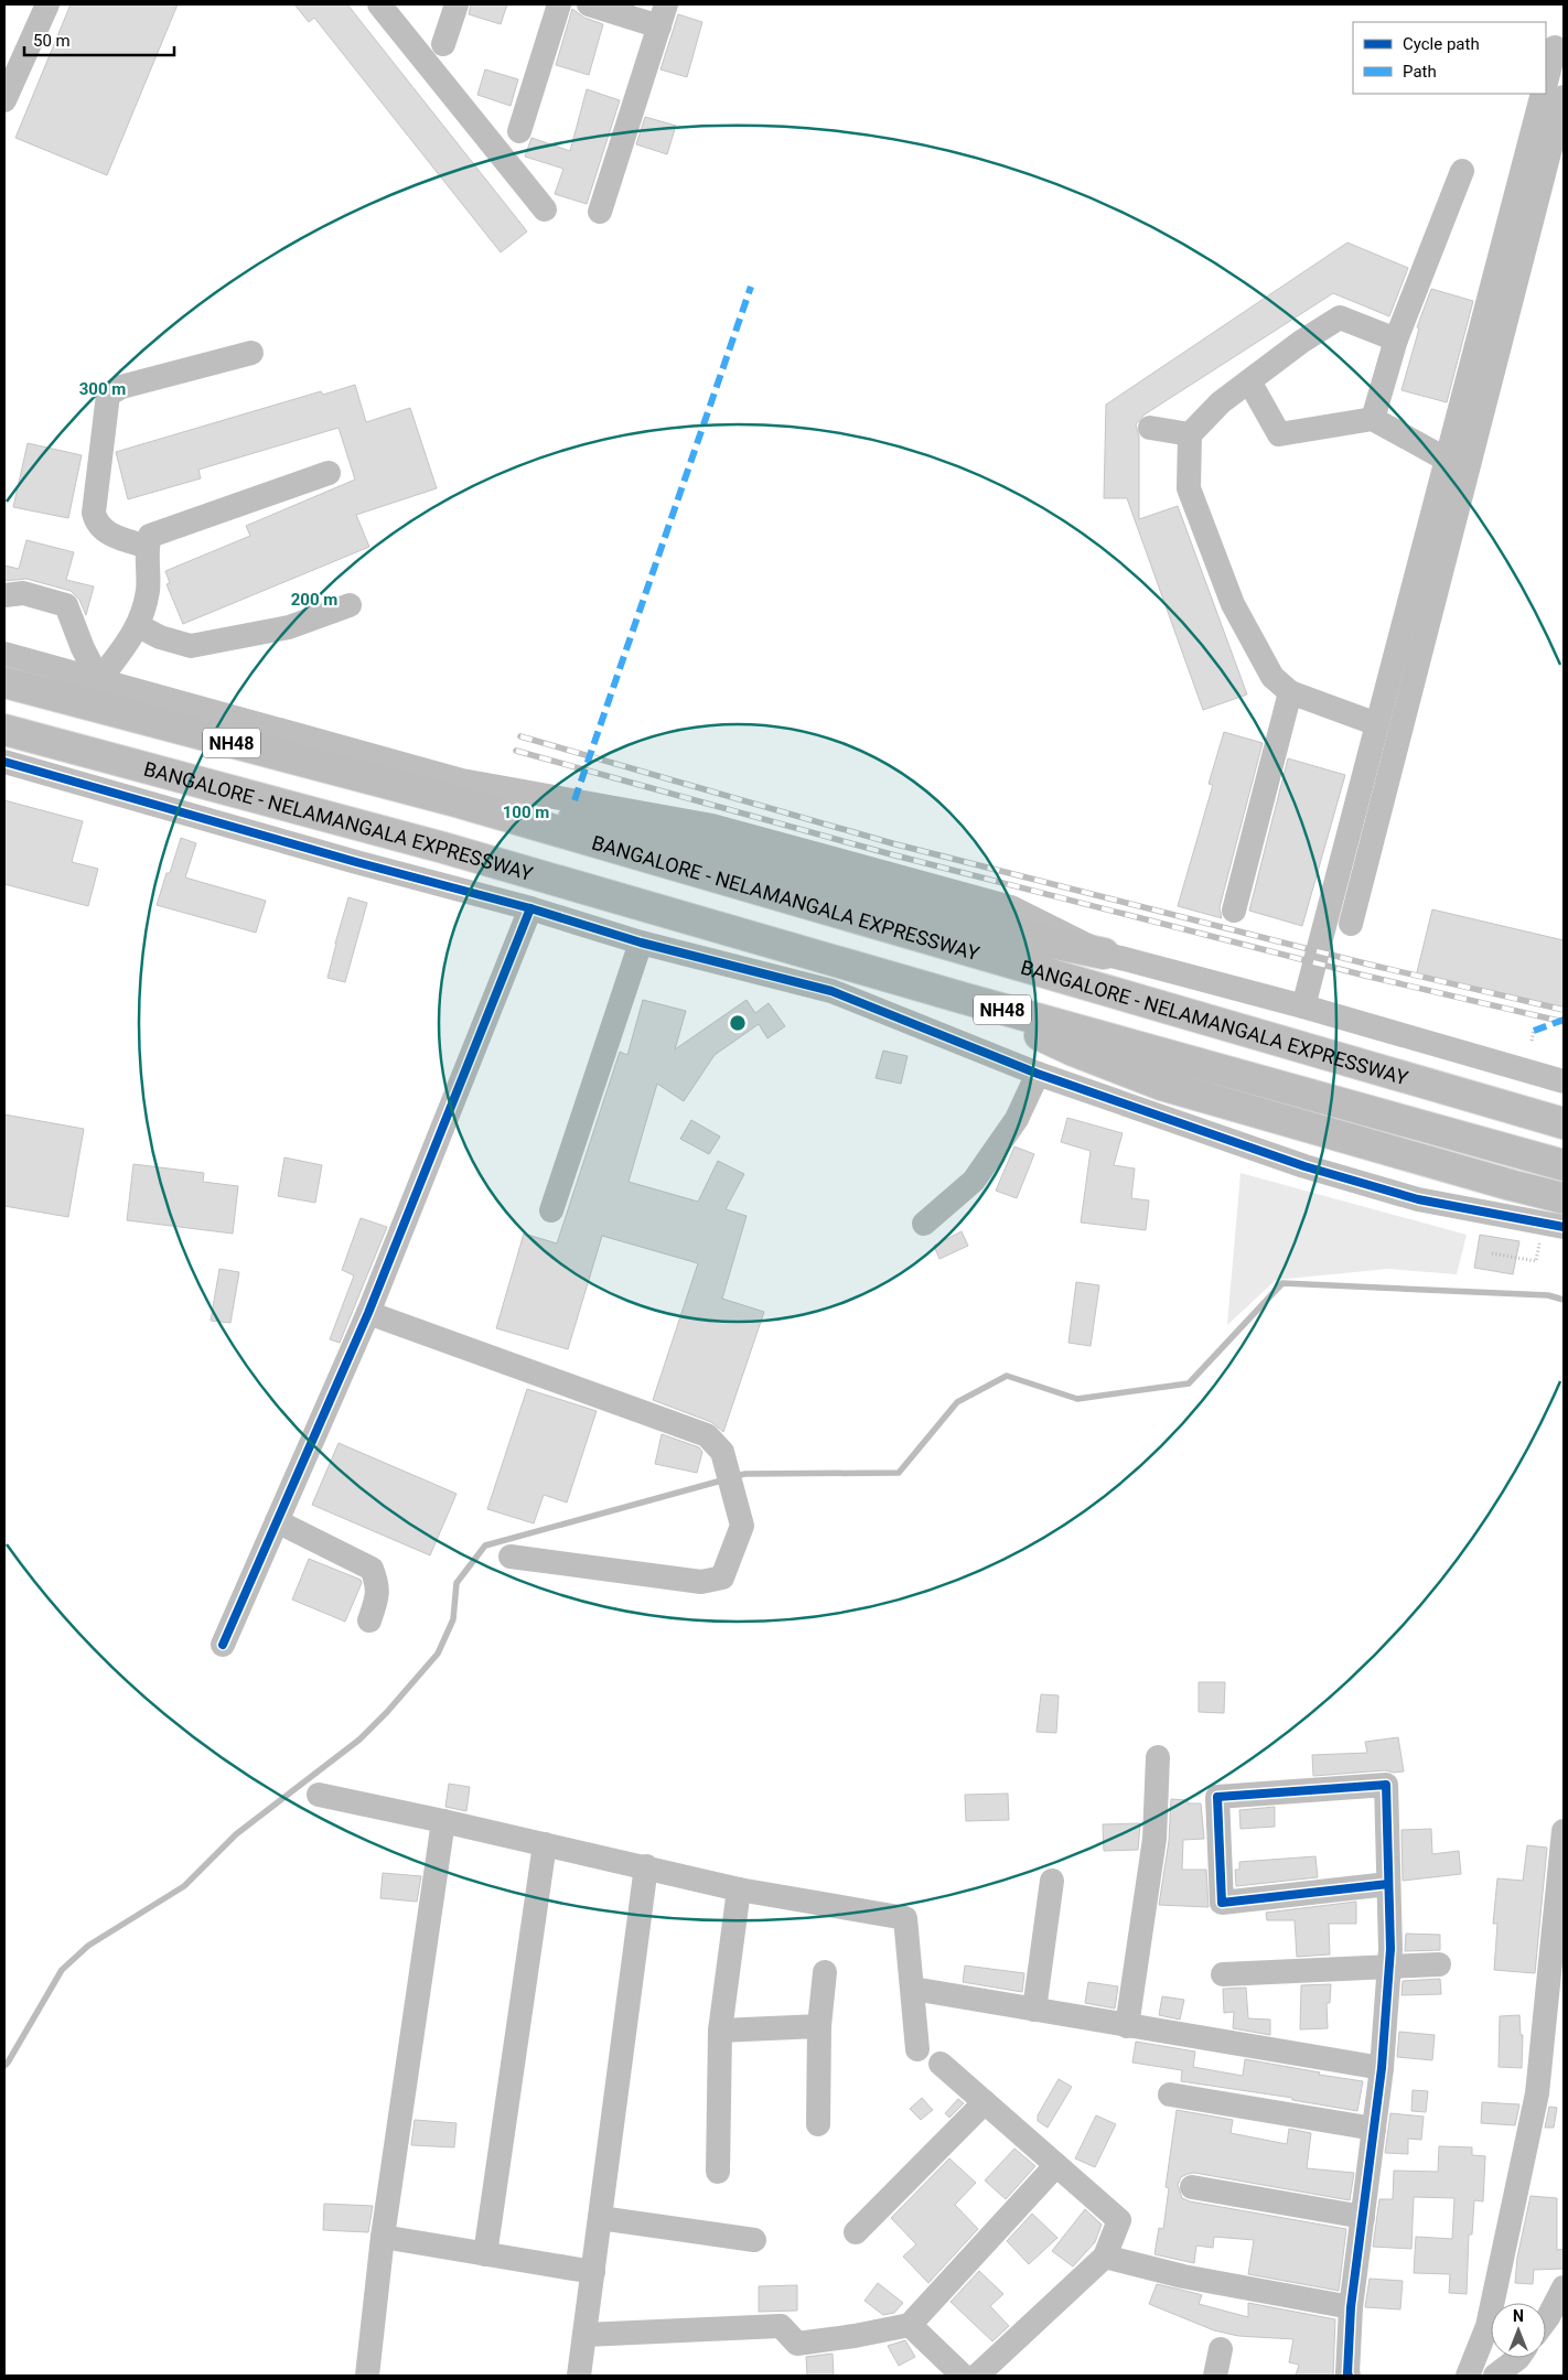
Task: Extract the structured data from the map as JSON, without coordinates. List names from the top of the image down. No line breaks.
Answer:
{"streets":{"highway":["NH48","BANGALORE - NELAMANGALA EXPRESSWAY"]},"legend":["Cycle path","Path"],"scale_bar":"50 m","north":"top","rings":["300 m","200 m","100 m"]}
